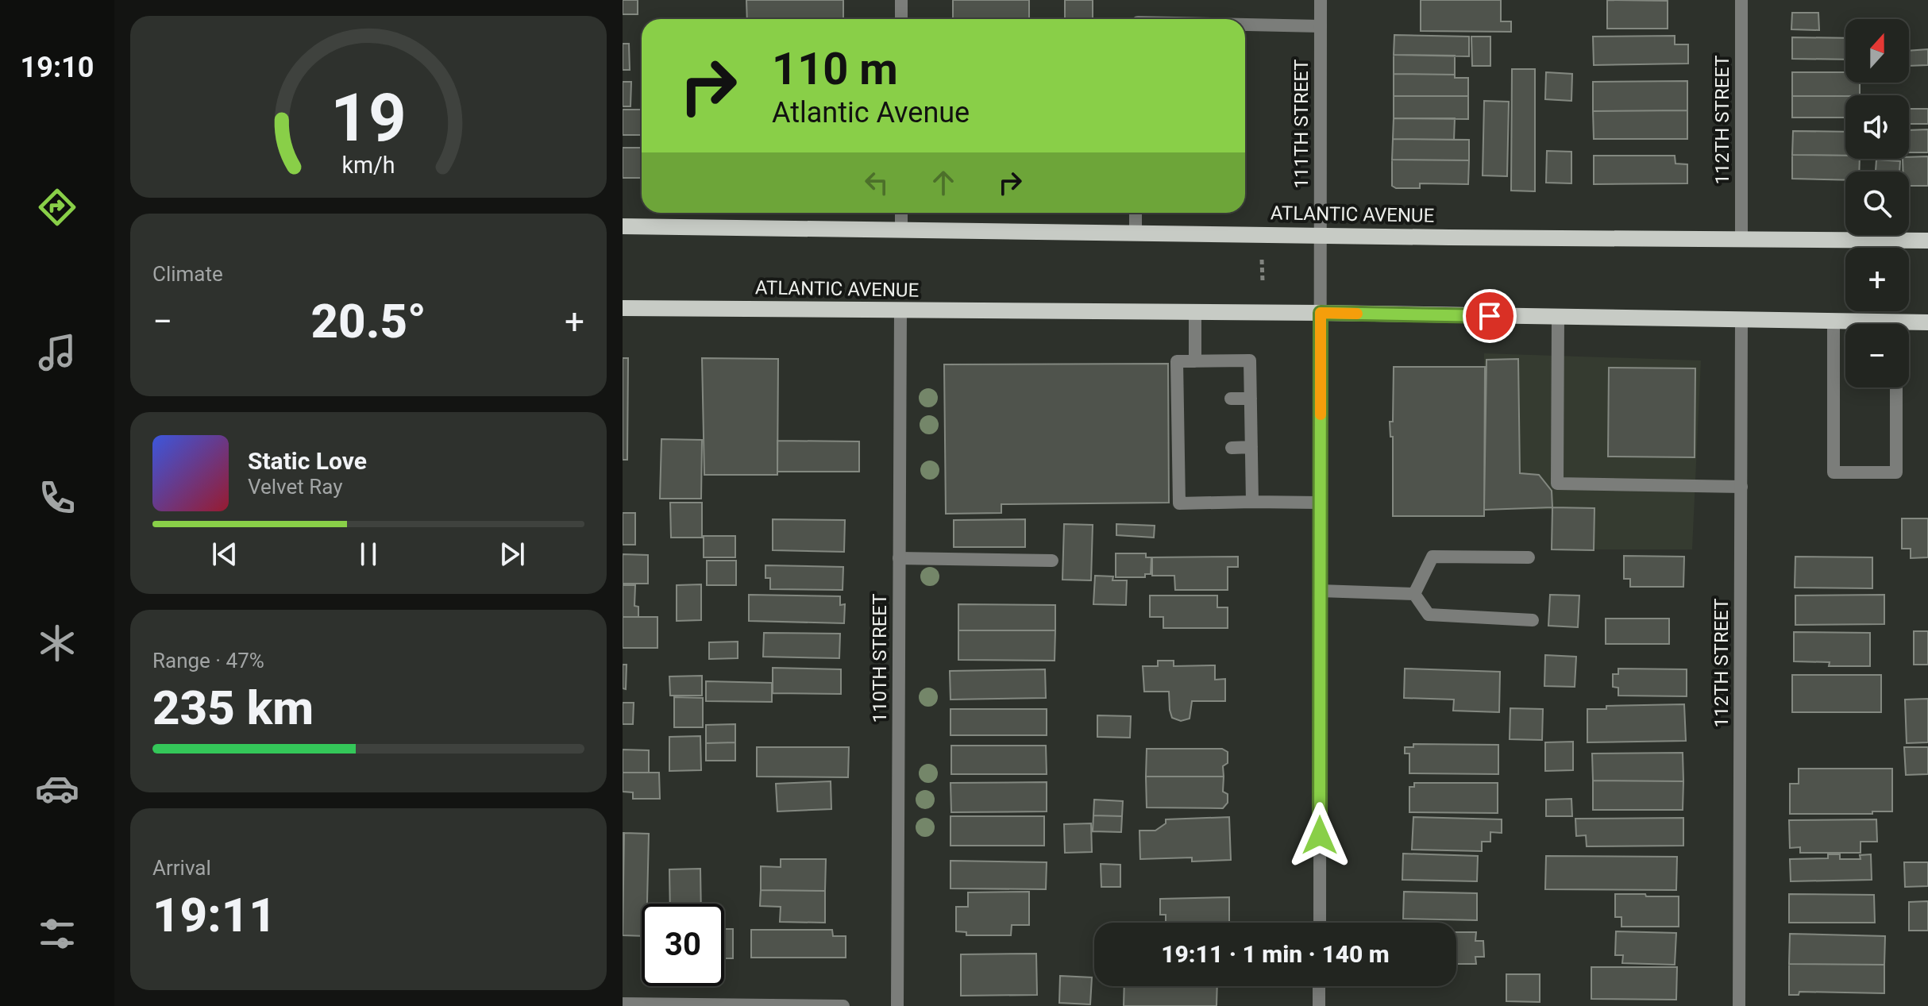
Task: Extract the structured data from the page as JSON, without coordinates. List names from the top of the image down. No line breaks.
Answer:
{"streets":{"main road":["ATLANTIC AVENUE"],"street":["112TH STREET","111TH STREET","110TH STREET"]},"crossings":[["112TH STREET","ATLANTIC AVENUE"],["111TH STREET","ATLANTIC AVENUE"],["ATLANTIC AVENUE","110TH STREET"]],"north":"top","page":{"tabs":"19:10","map_buttons":["+","−"],"turn":["110 m","Atlantic Avenue"],"tile":["Climate",["Range · 47%","235 km"],["Arrival","19:11"]],"heat":["−","20.5°","+"],"song":["Static Love","Velvet Ray"],"limit":"30","trip":"19:11 · 1 min · 140 m","gauge":["19","km/h"]}}
